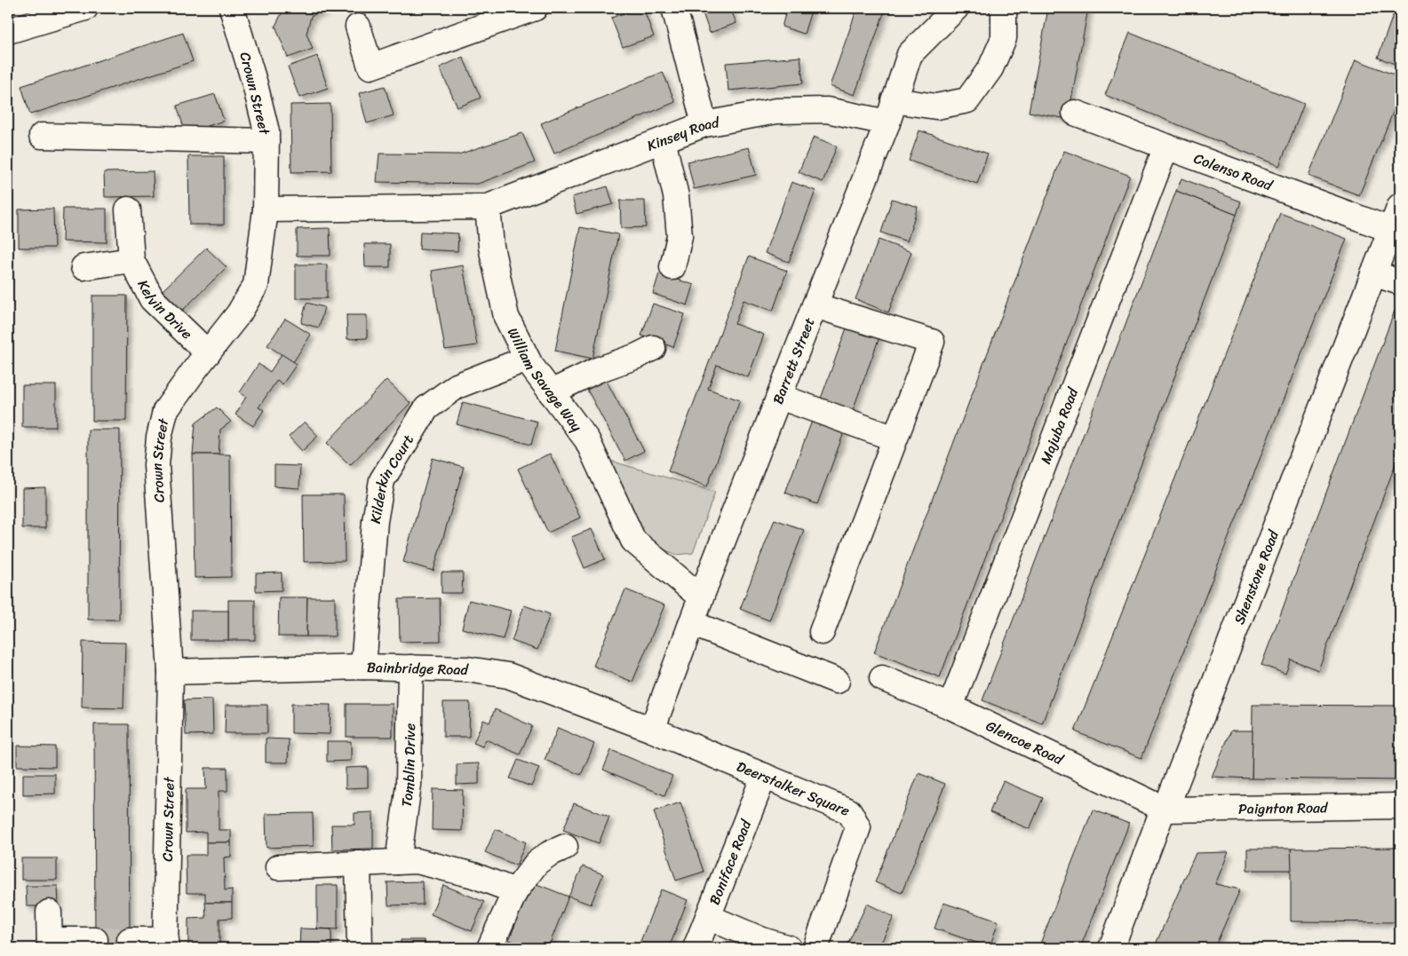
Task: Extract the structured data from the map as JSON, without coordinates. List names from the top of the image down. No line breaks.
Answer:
{"streets":{"street":["Crown Street","Kinsey Road","Colenso Road","Kelvin Drive","Barrett Street","William Savage Way","Majuba Road","Kilderkin Court","Shenstone Road","Bainbridge Road","Glencoe Road","Tomblin Drive","Deerstalker Square","Paignton Road","Boniface Road"]},"crossings":[["Crown Street","Kelvin Drive"],["Crown Street","Bainbridge Road"],["Kinsey Road","Barrett Street"],["Kinsey Road","William Savage Way"],["Colenso Road","Majuba Road"],["Colenso Road","Shenstone Road"],["Barrett Street","William Savage Way"],["Barrett Street","Bainbridge Road"],["Barrett Street","Deerstalker Square"],["William Savage Way","Kilderkin Court"],["Majuba Road","Glencoe Road"],["Kilderkin Court","Bainbridge Road"],["Shenstone Road","Glencoe Road"],["Shenstone Road","Paignton Road"],["Bainbridge Road","Tomblin Drive"],["Bainbridge Road","Deerstalker Square"],["Glencoe Road","Paignton Road"],["Deerstalker Square","Boniface Road"]]}
